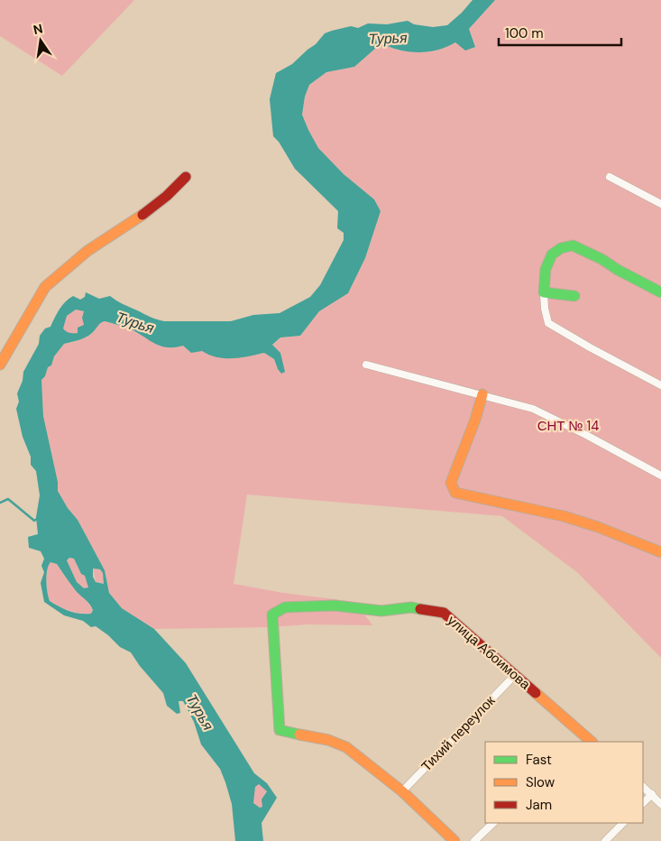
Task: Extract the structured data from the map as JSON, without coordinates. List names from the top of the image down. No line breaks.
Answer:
{"streets":{"street":["улица Абоимова","Тихий переулок"]},"crossings":[["улица Абоимова","Тихий переулок"]],"water":["Турья"],"parks":["СНТ № 14"],"legend":["Fast","Slow","Jam"],"scale_bar":"100 m","north":"top"}
